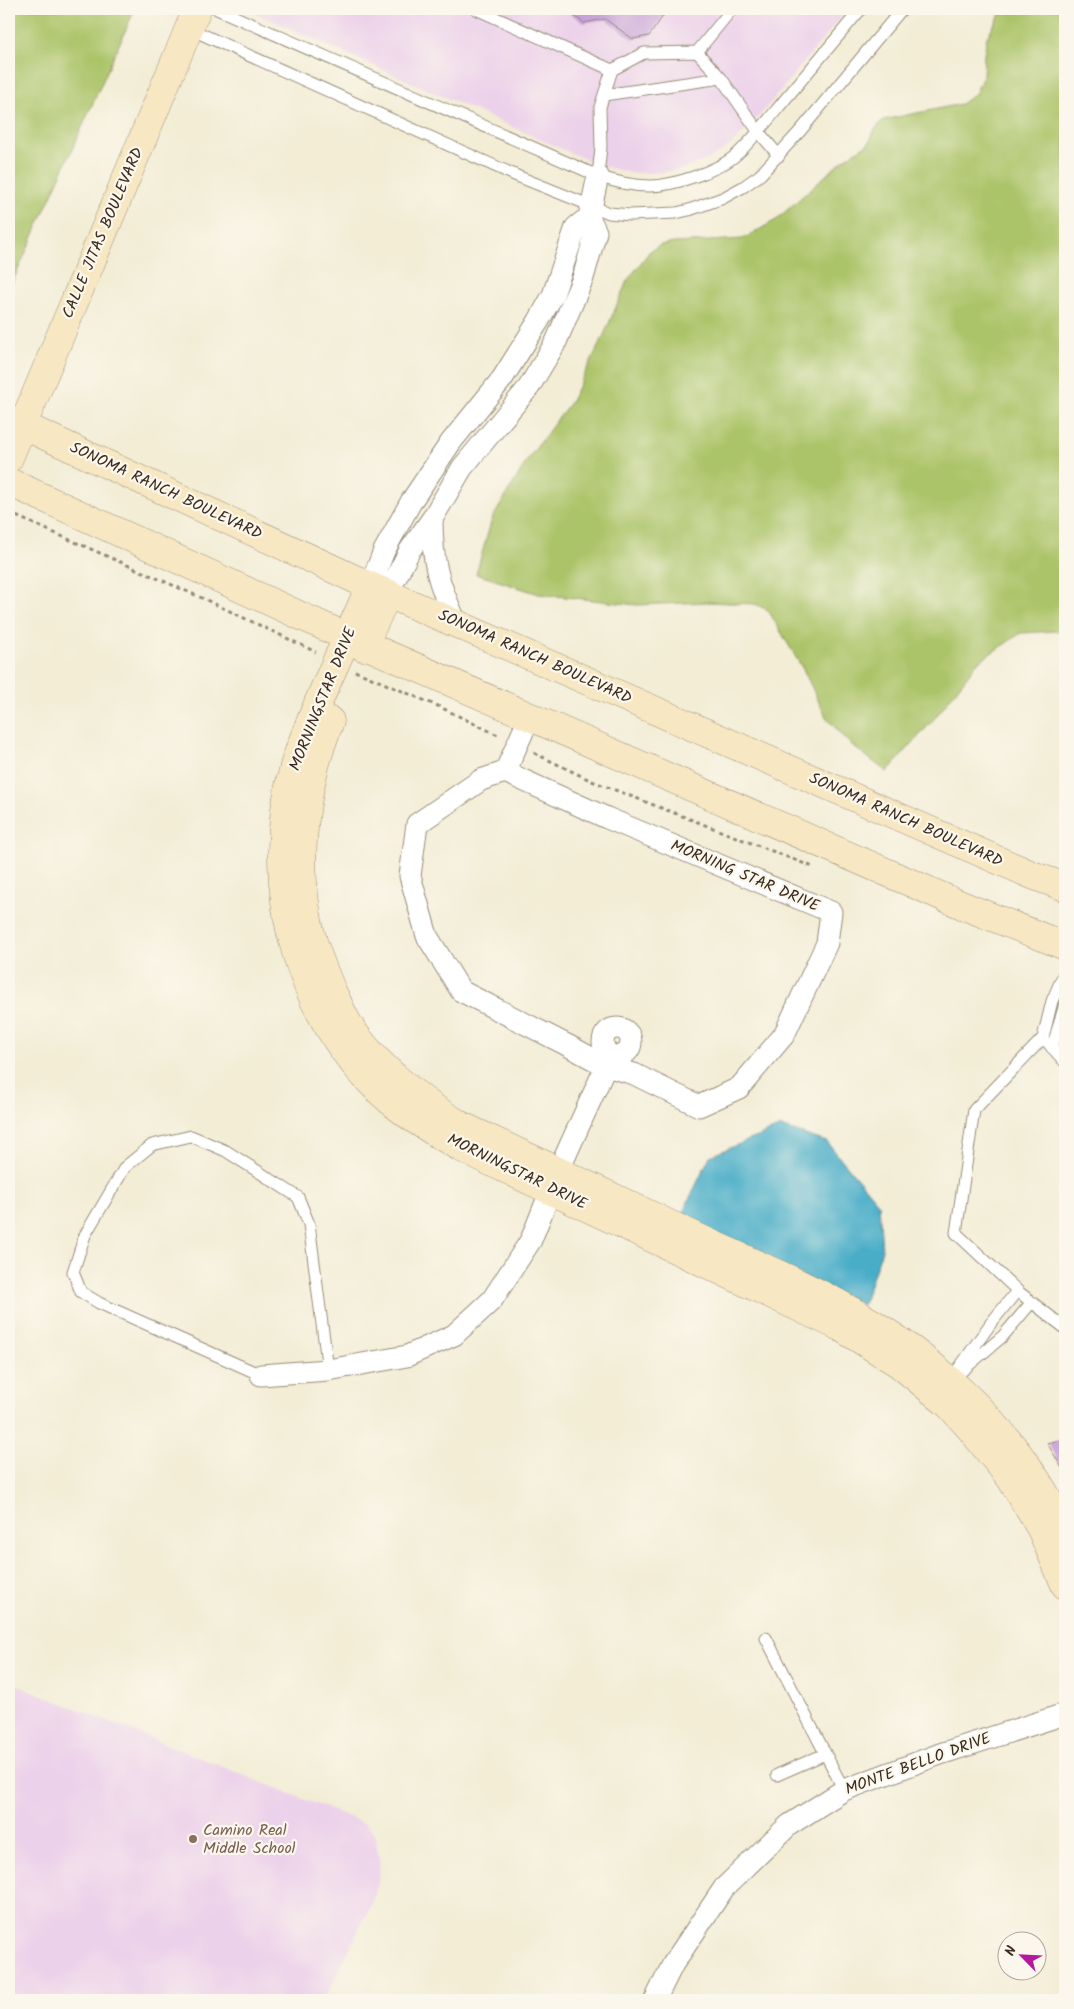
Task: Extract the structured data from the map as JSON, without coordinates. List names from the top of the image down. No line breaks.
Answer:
{"streets":{"main road":["CALLE JITAS BOULEVARD","SONOMA RANCH BOULEVARD","MORNINGSTAR DRIVE"],"street":["MORNING STAR DRIVE","MONTE BELLO DRIVE"]},"crossings":[["CALLE JITAS BOULEVARD","SONOMA RANCH BOULEVARD"],["SONOMA RANCH BOULEVARD","MORNINGSTAR DRIVE"]],"places":["Camino Real Middle School"],"north":"top left"}
